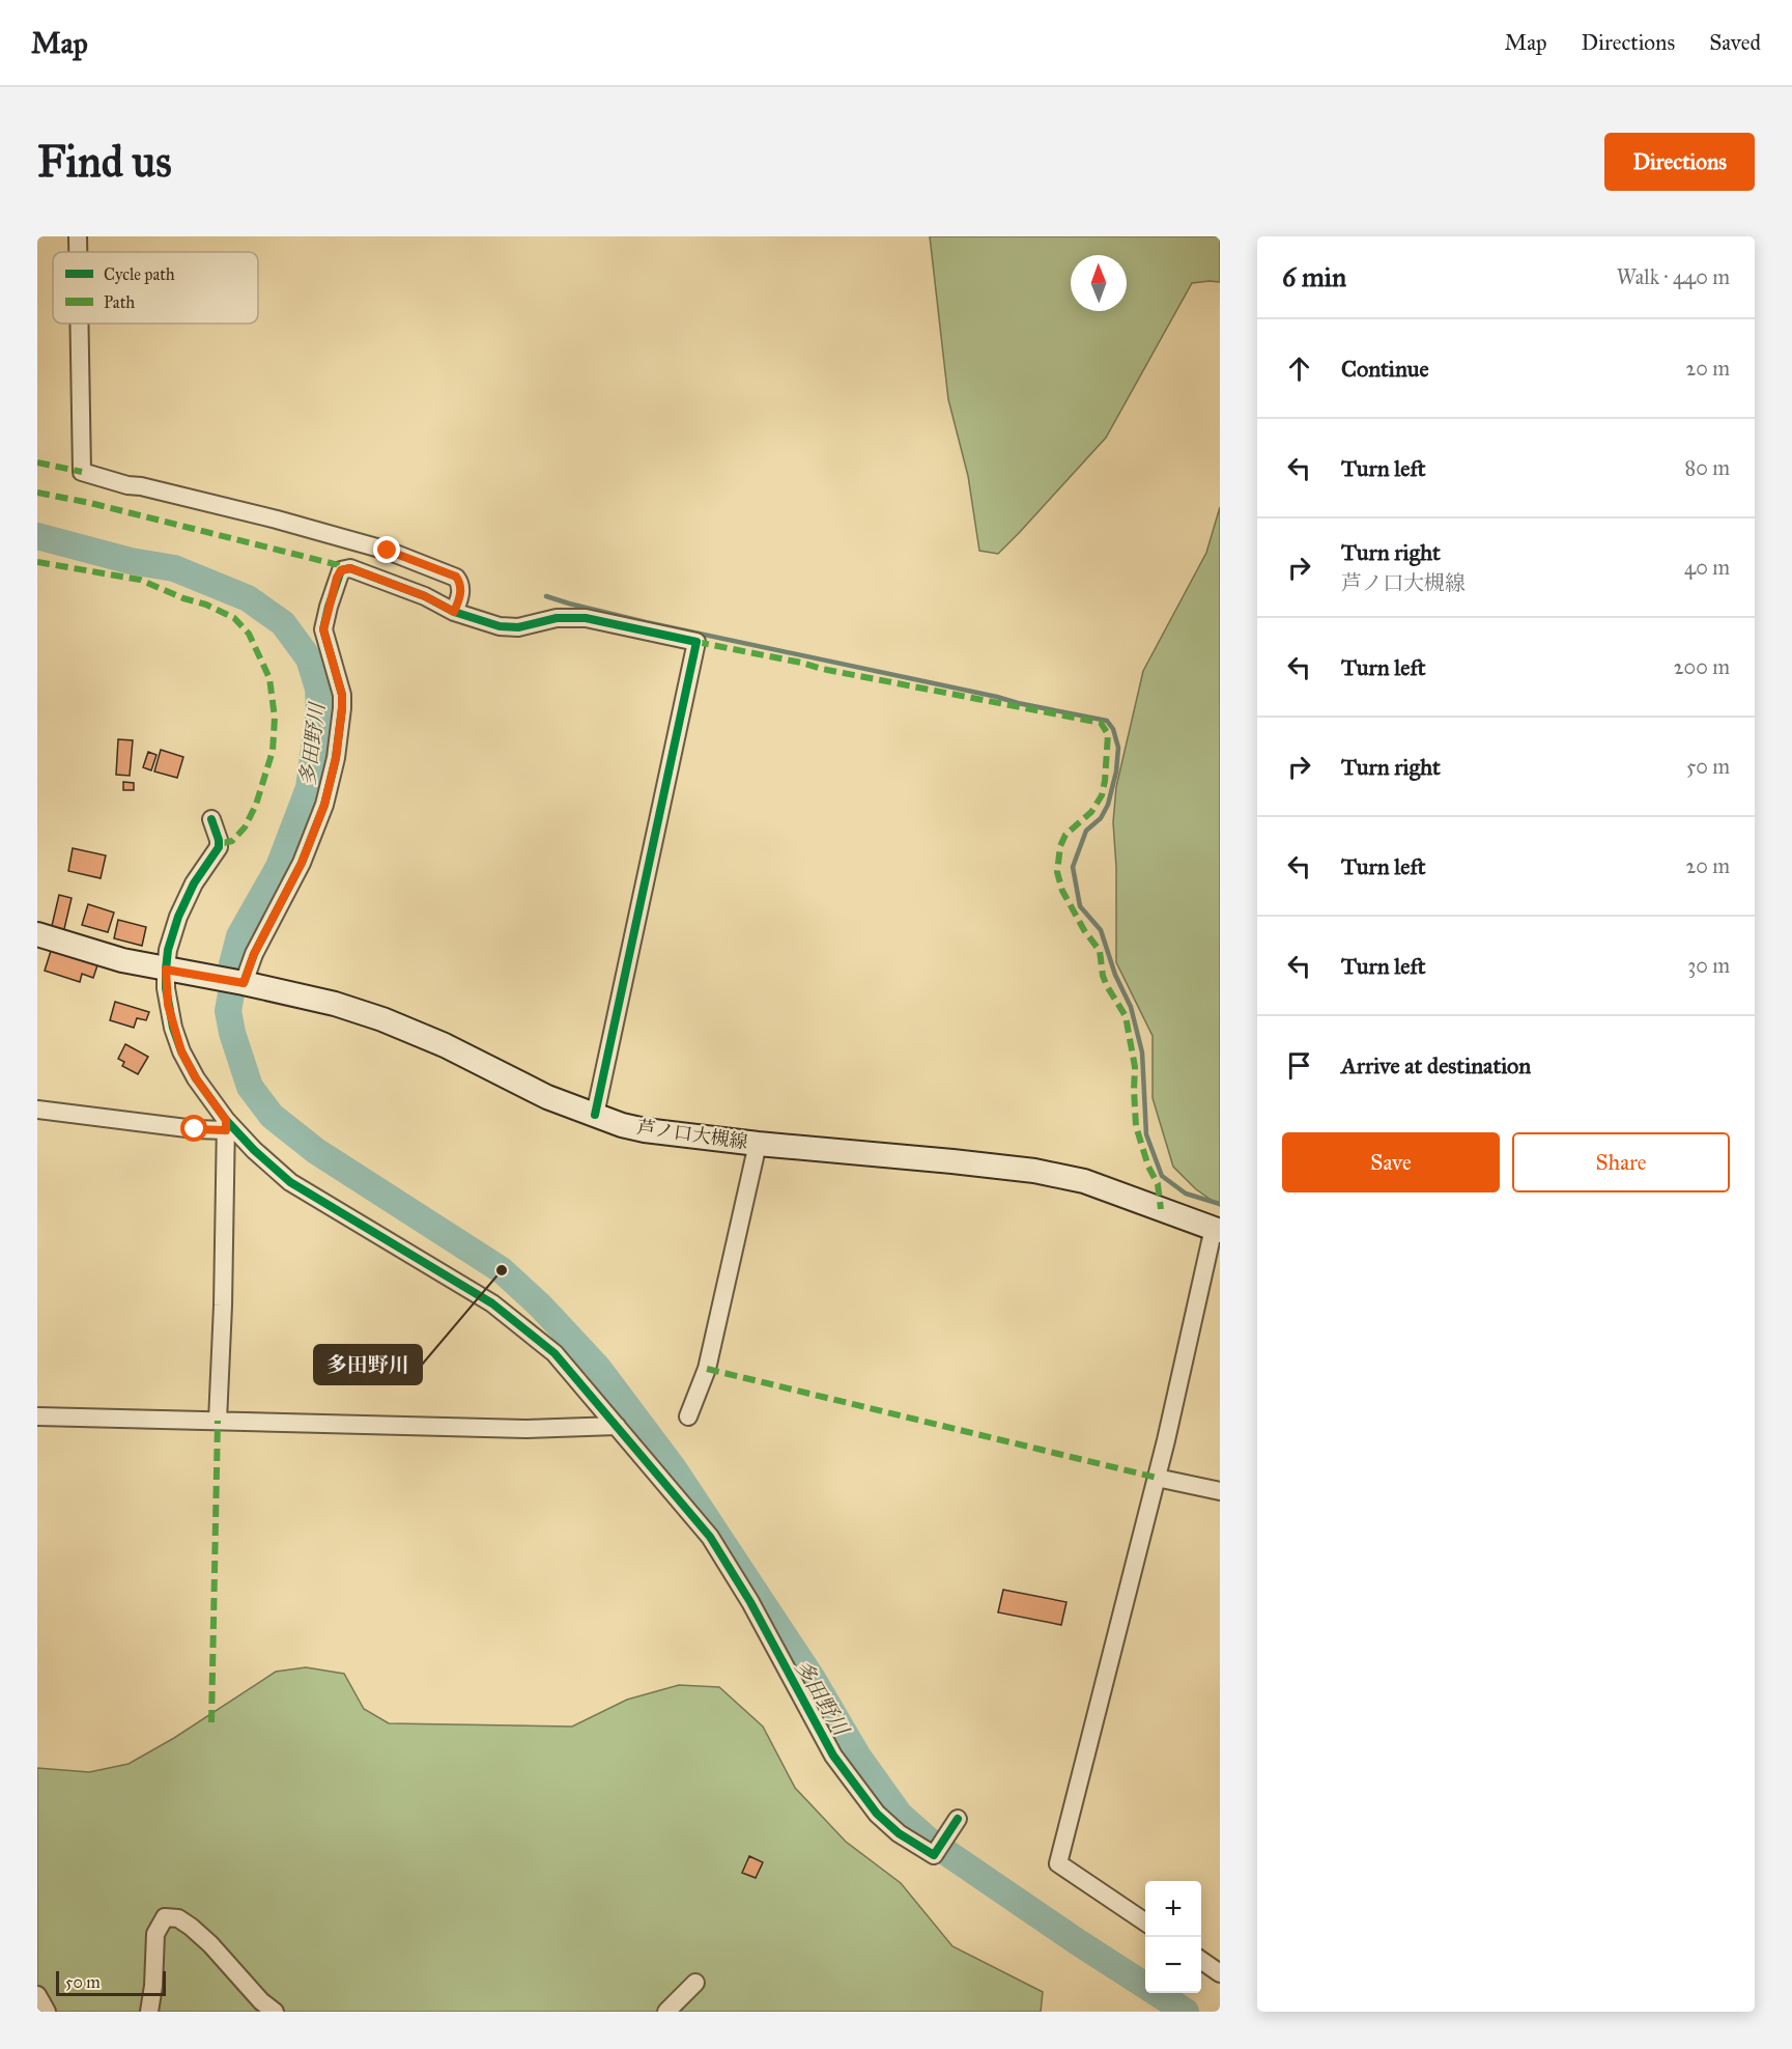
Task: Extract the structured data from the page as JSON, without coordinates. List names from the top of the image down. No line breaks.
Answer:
{"streets":{"main road":["芦ノ口大槻線"]},"water":["多田野川"],"places":["多田野川"],"legend":["Cycle path","Path"],"scale_bar":"50 m","north":"top","page":{"header":"Map","nav":["Map","Directions","Saved"],"buttons":["Directions",["Save","Share"]],"title":"Find us","heading":["6 min","Walk · 440 m"],"list":[["Continue","20 m"],["Turn left","80 m"],["Turn right","芦ノ口大槻線","40 m"],["Turn left","200 m"],["Turn right","50 m"],["Turn left","20 m"],["Turn left","30 m"],"Arrive at destination"],"map_buttons":["+","−"],"scale":"50 m"}}
